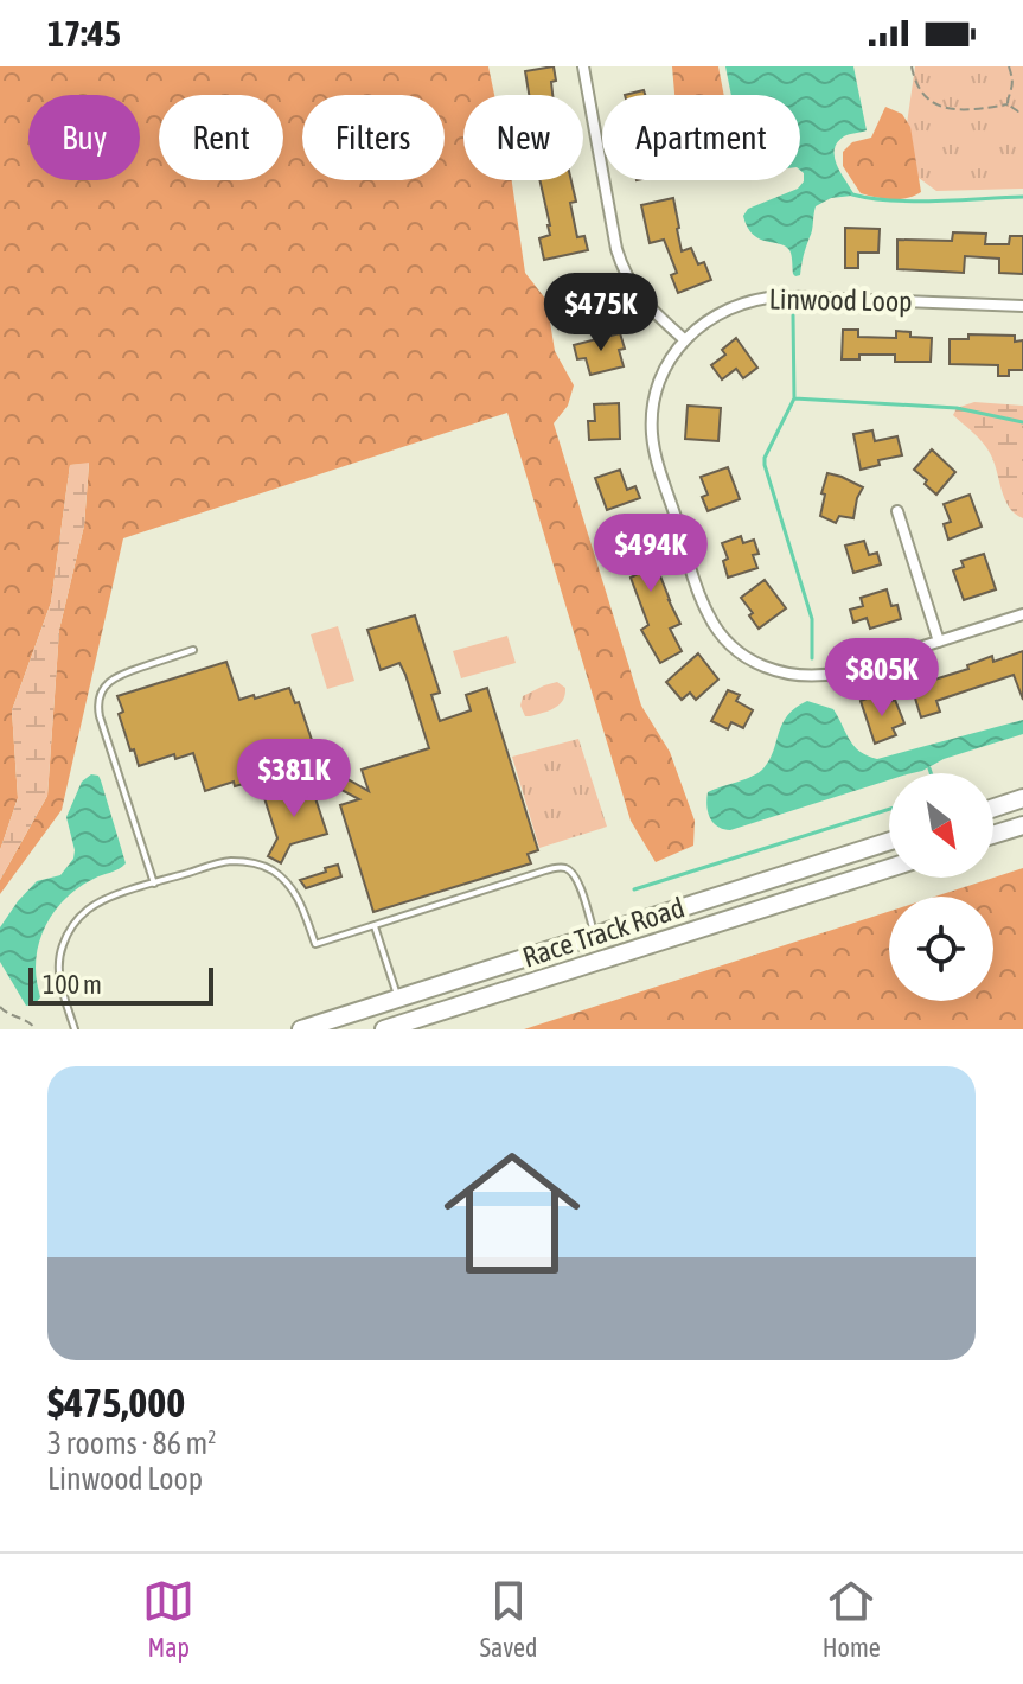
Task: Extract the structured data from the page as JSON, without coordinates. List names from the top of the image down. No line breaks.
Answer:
{"streets":{"main road":["Race Track Road"],"street":["Linwood Loop"]},"scale_bar":"100 m","north":"bottom right","page":{"status":"17:45","chip":["Buy","Rent","Filters","New","Apartment"],"price":["$475K","$494K","$805K","$381K"],"scale":"100 m","list":[{"name":"$475,000","note":"3 rooms · 86 m² · Linwood Loop"}],"tabs":["Map","Saved","Home"]}}
